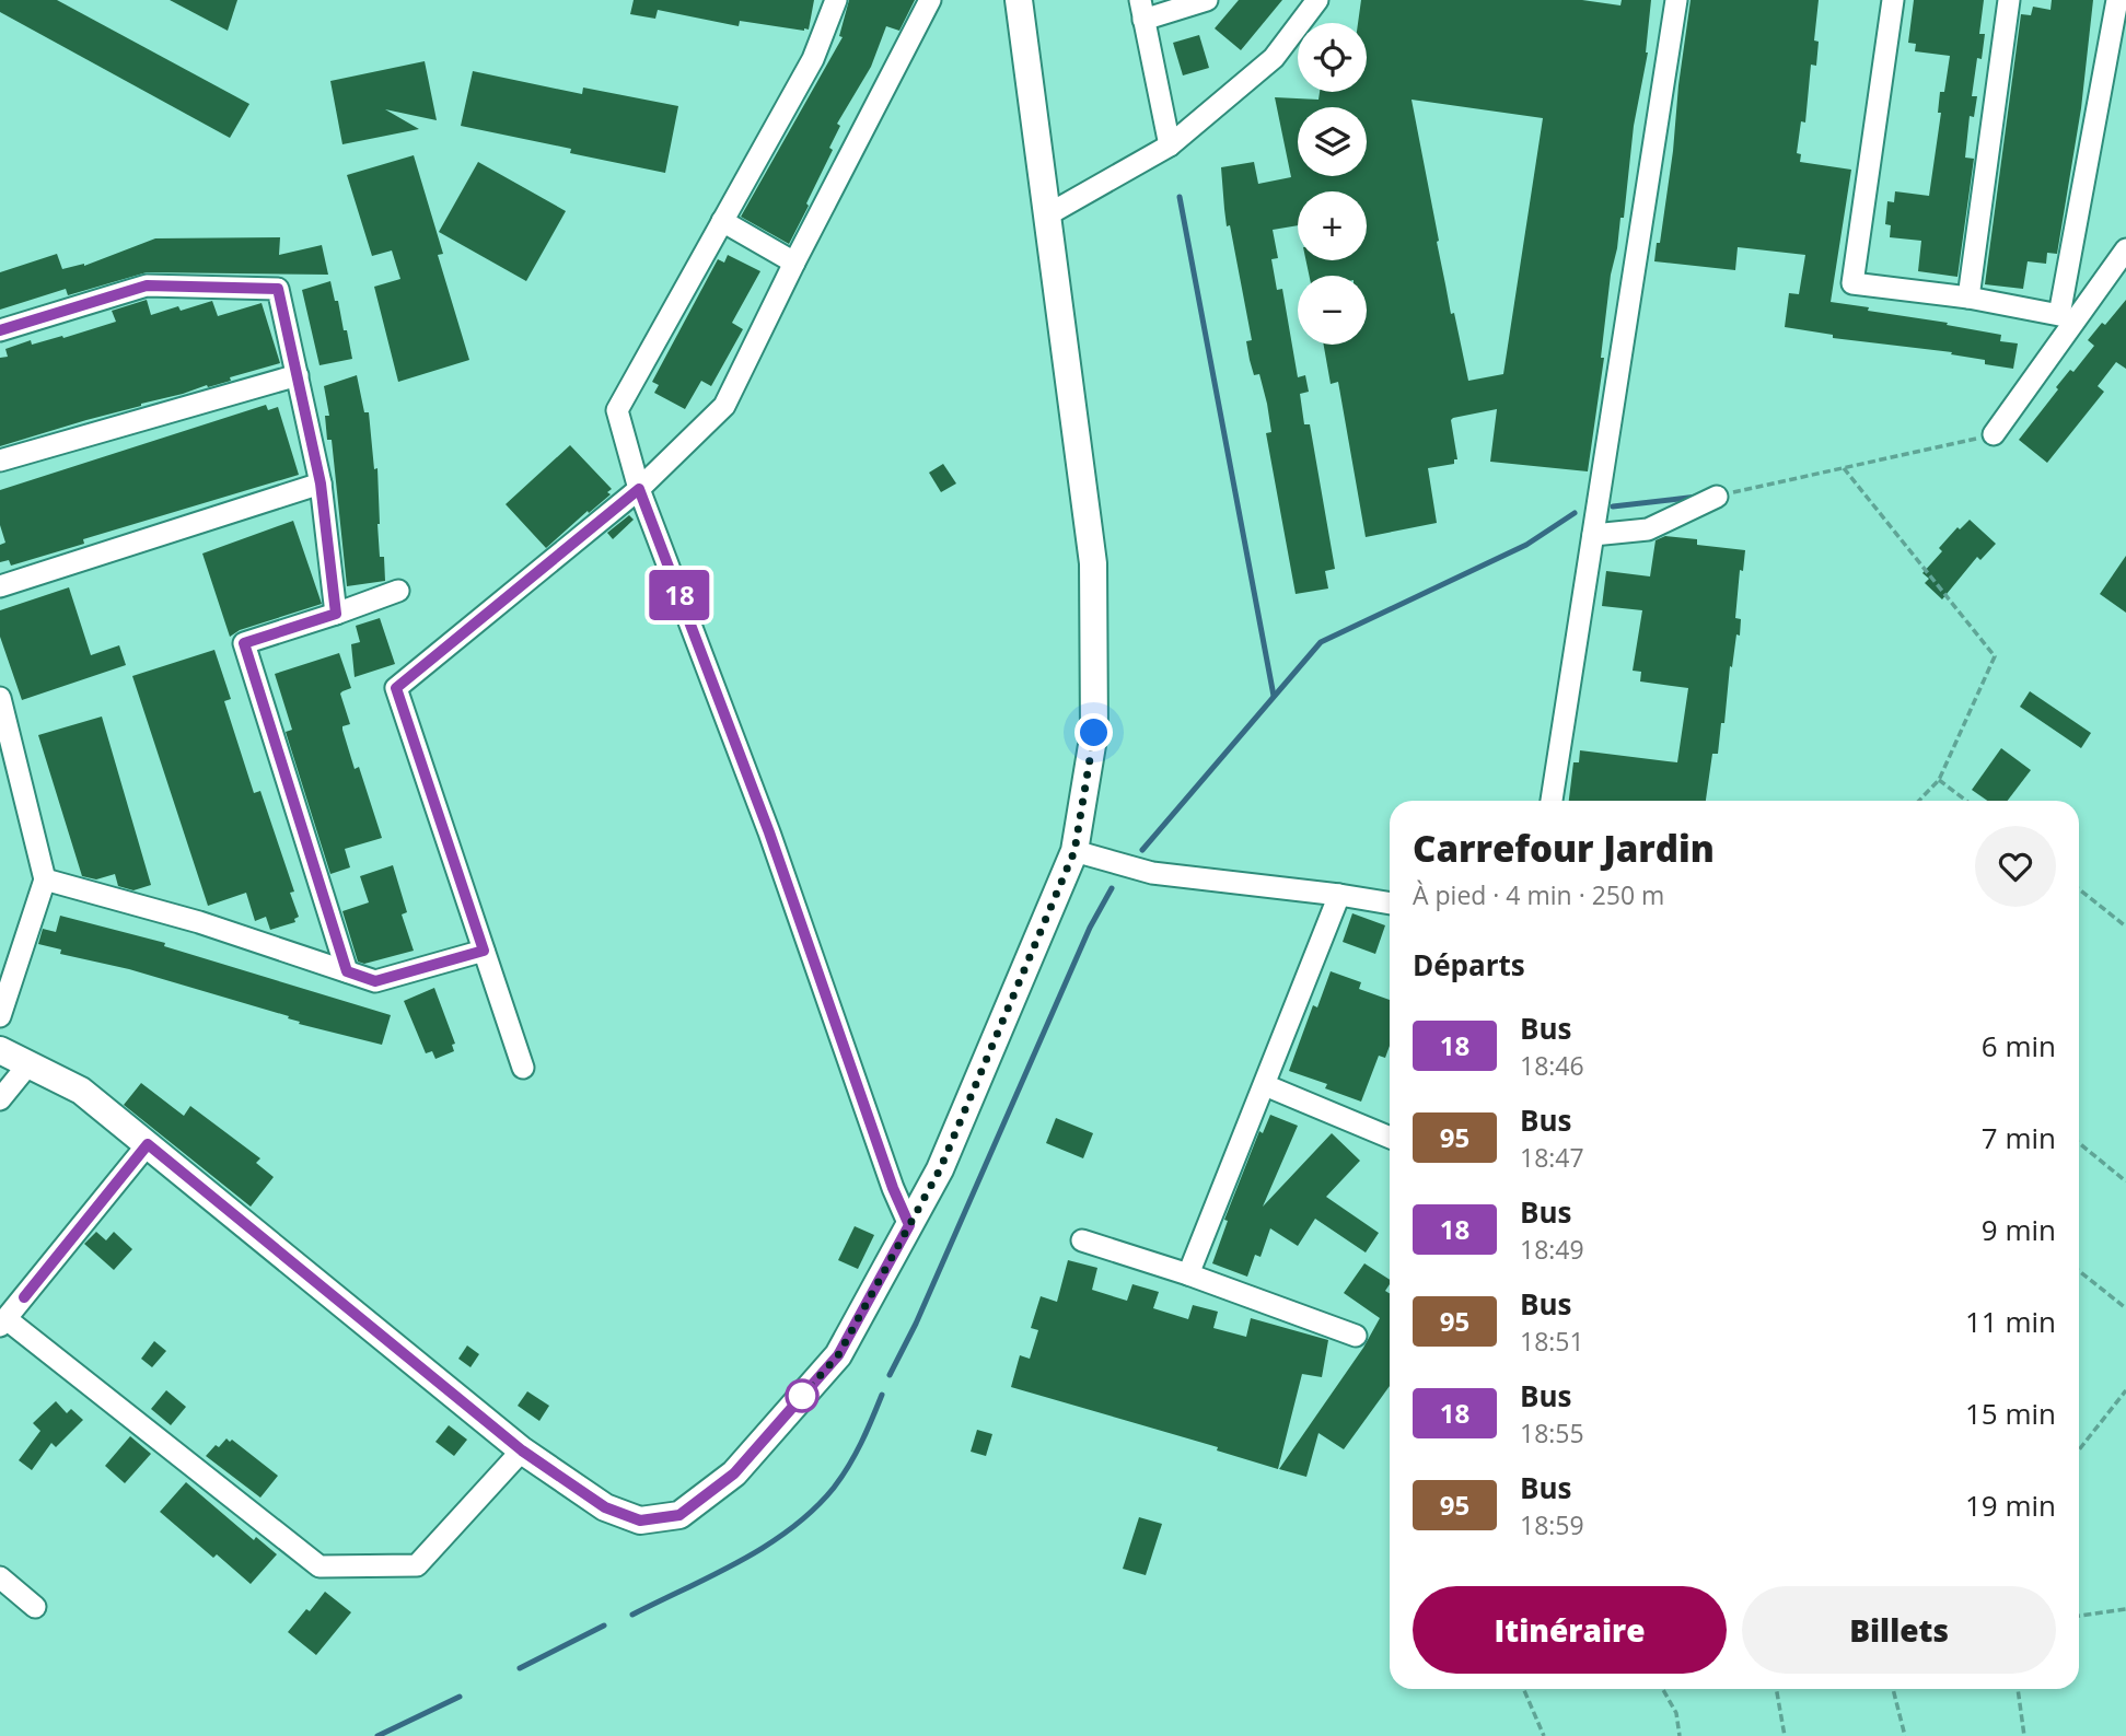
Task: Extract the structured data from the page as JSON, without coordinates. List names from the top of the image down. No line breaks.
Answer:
{"lines":["bus line 18"],"page":{"on_map":"18","map_buttons":["+","−"],"heading":[["Carrefour Jardin","À pied · 4 min · 250 m"],"Départs"],"list":[{"mark":"18","name":"Bus","note":"18:46","value":"6 min"},{"mark":"95","name":"Bus","note":"18:47","value":"7 min"},{"mark":"18","name":"Bus","note":"18:49","value":"9 min"},{"mark":"95","name":"Bus","note":"18:51","value":"11 min"},{"mark":"18","name":"Bus","note":"18:55","value":"15 min"},{"mark":"95","name":"Bus","note":"18:59","value":"19 min"}],"buttons":["Itinéraire","Billets"]}}
